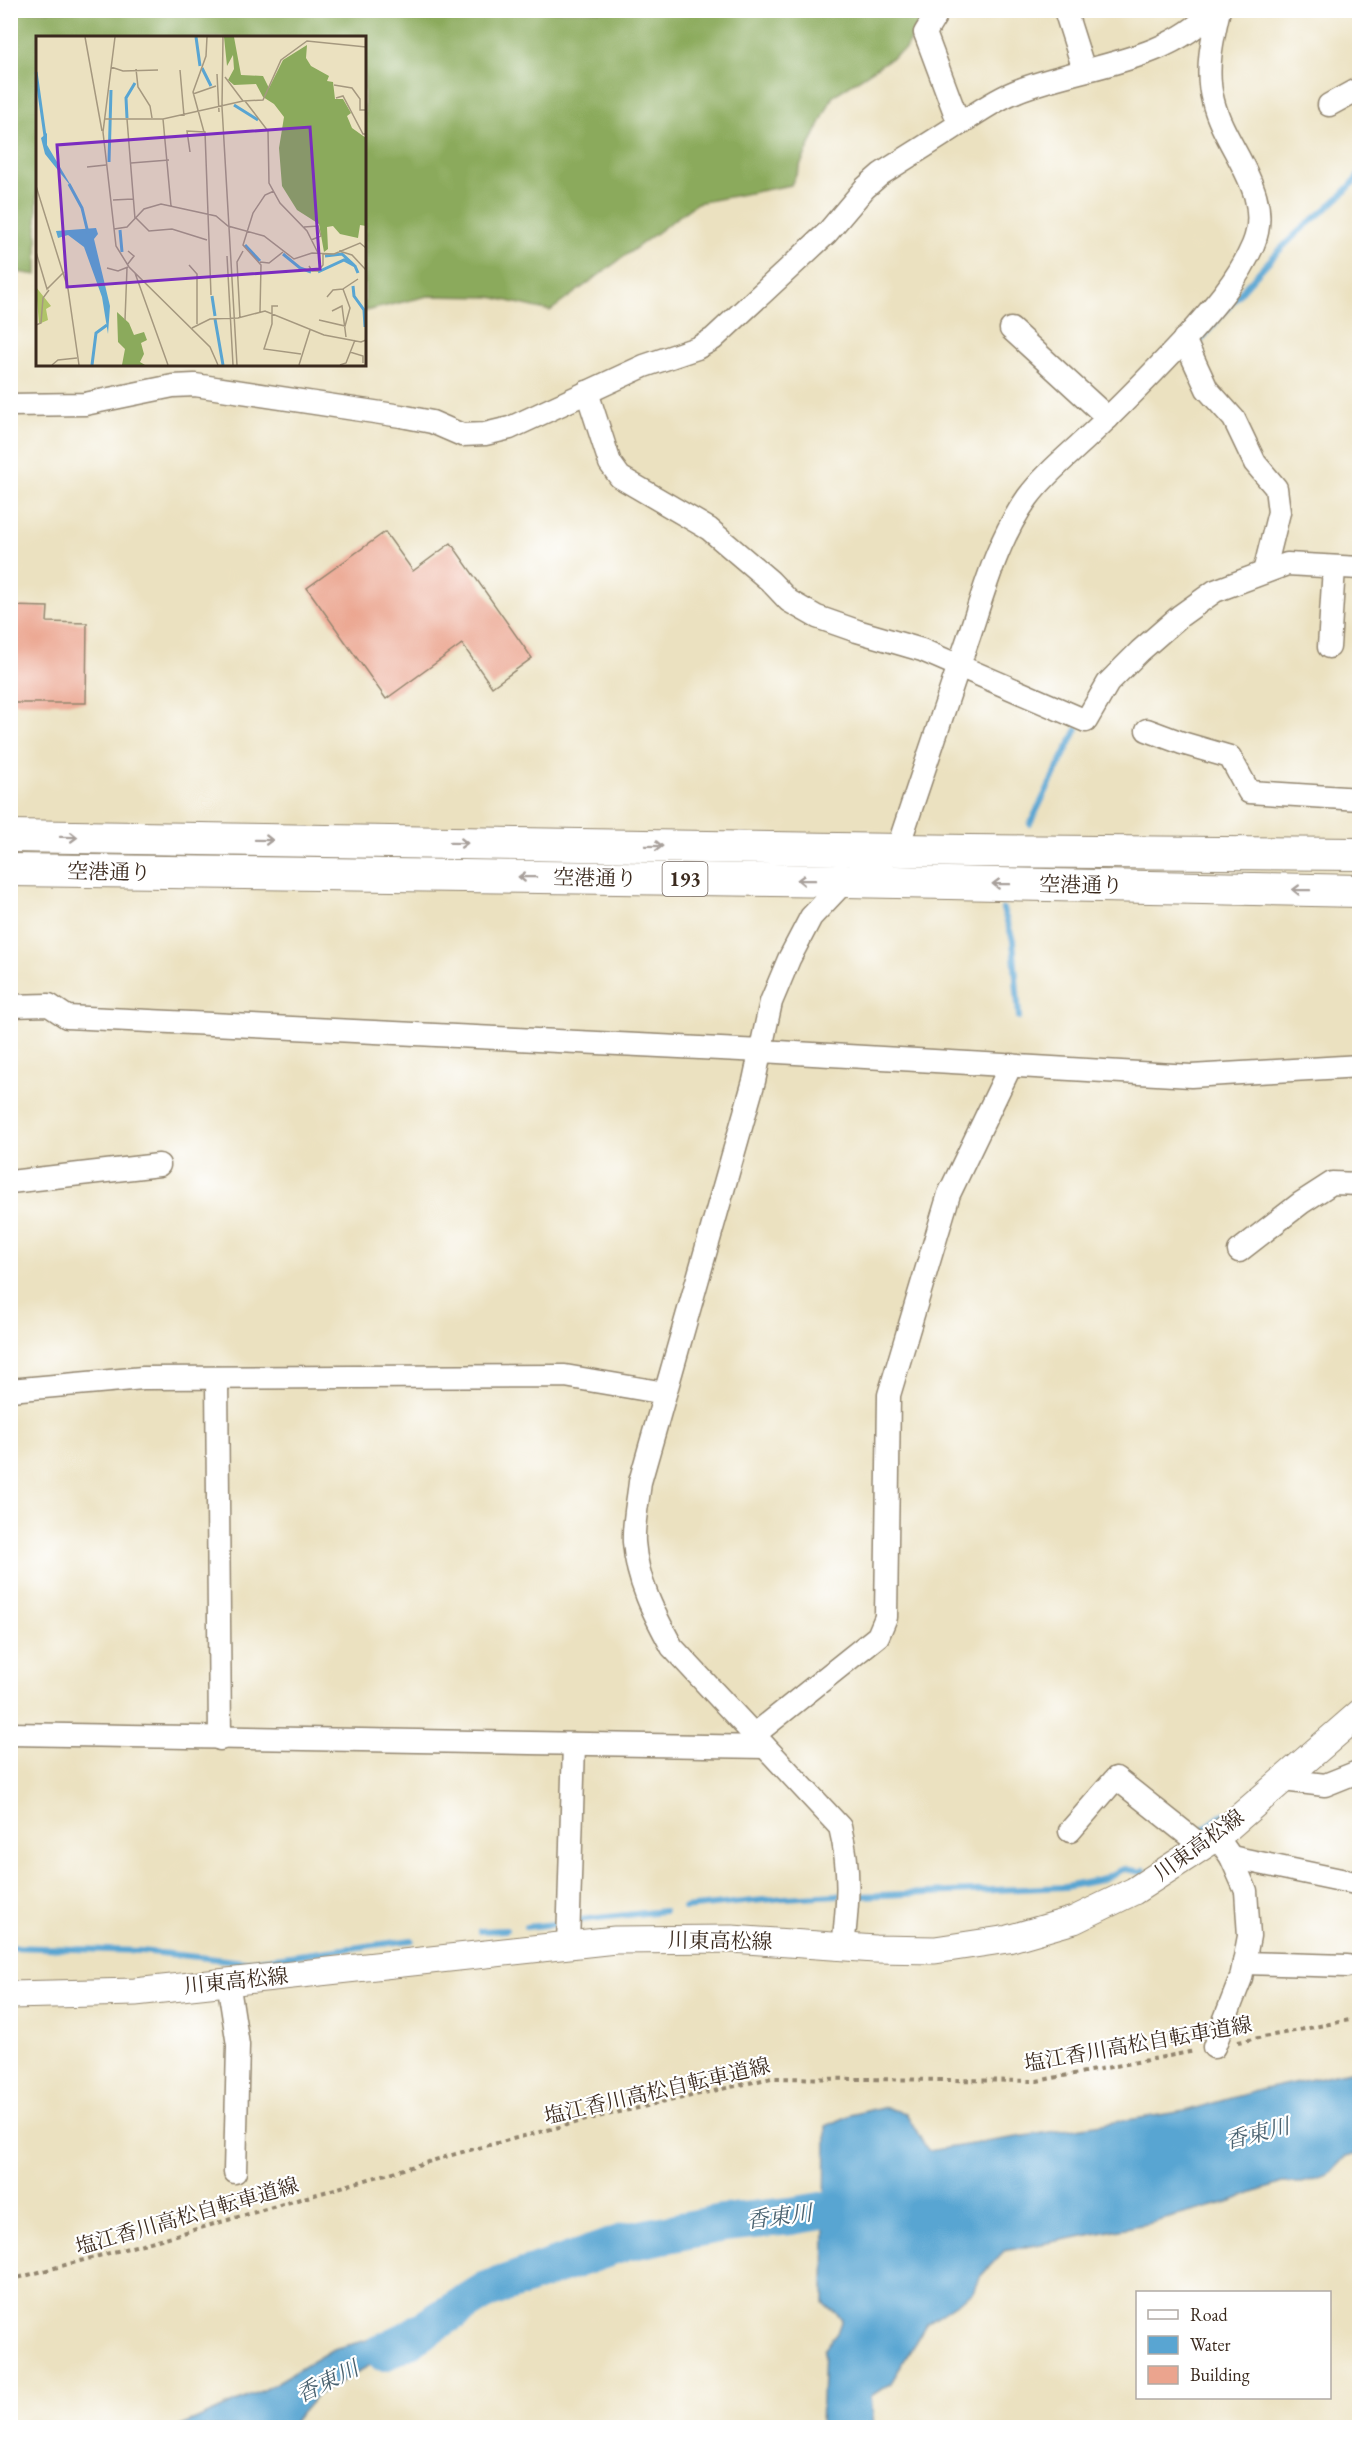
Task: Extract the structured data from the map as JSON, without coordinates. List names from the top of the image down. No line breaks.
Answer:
{"streets":{"highway":["空港通り","193"],"main road":["川東高松線"],"path":["塩江香川高松自転車道線"]},"water":["香東川"],"legend":["Road","Water","Building"]}
